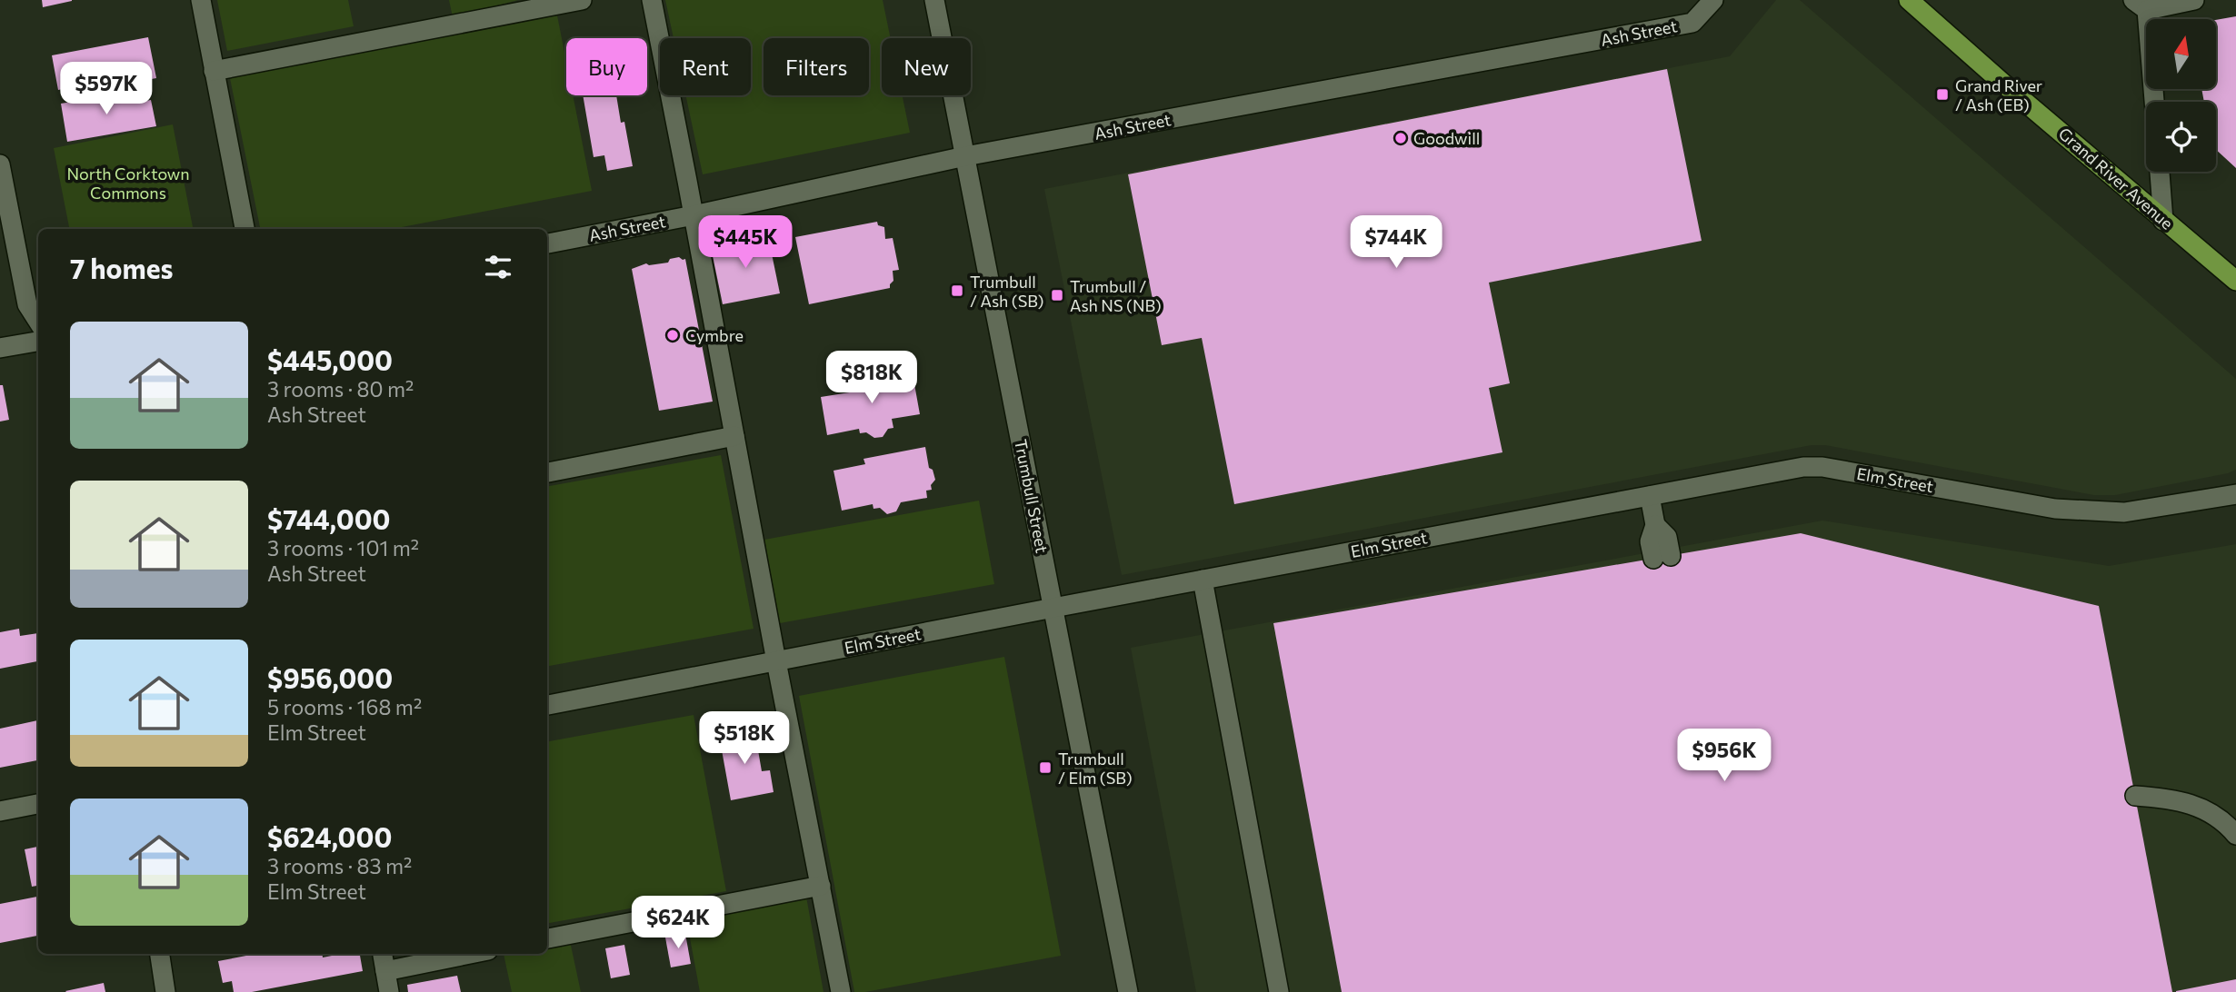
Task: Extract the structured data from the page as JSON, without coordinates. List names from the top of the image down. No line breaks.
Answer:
{"streets":{"main road":["Grand River Avenue"],"street":["Ash Street","Elm Street","Trumbull Street"]},"crossings":[["Ash Street","Trumbull Street"],["Elm Street","Trumbull Street"]],"parks":["North Corktown Commons"],"places":{"transit":["Grand River / Ash (EB)","Trumbull / Ash (SB)","Trumbull / Ash NS (NB)","Trumbull / Elm (SB)"],"other":["Goodwill","Cymbre"]},"north":"top","page":{"chip":["Buy","Rent","Filters","New"],"price":["$597K","$445K","$744K","$818K","$518K","$956K","$624K"],"heading":"7 homes","list":[{"name":"$445,000","note":"3 rooms · 80 m² · Ash Street"},{"name":"$744,000","note":"3 rooms · 101 m² · Ash Street"},{"name":"$956,000","note":"5 rooms · 168 m² · Elm Street"},{"name":"$624,000","note":"3 rooms · 83 m² · Elm Street"}]}}
